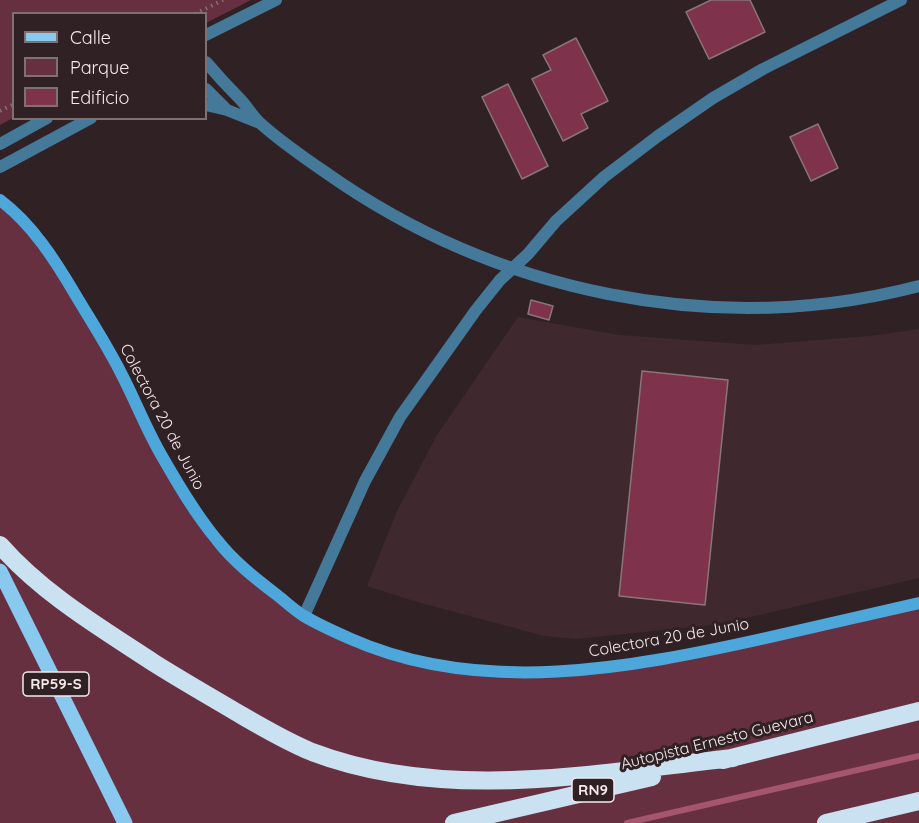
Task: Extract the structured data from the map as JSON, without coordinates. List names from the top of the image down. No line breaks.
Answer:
{"streets":{"highway":["Autopista Ernesto Guevara","RN9"],"main road":["Colectora 20 de Junio","RP59-S"]},"legend":["Calle","Parque","Edificio"]}
